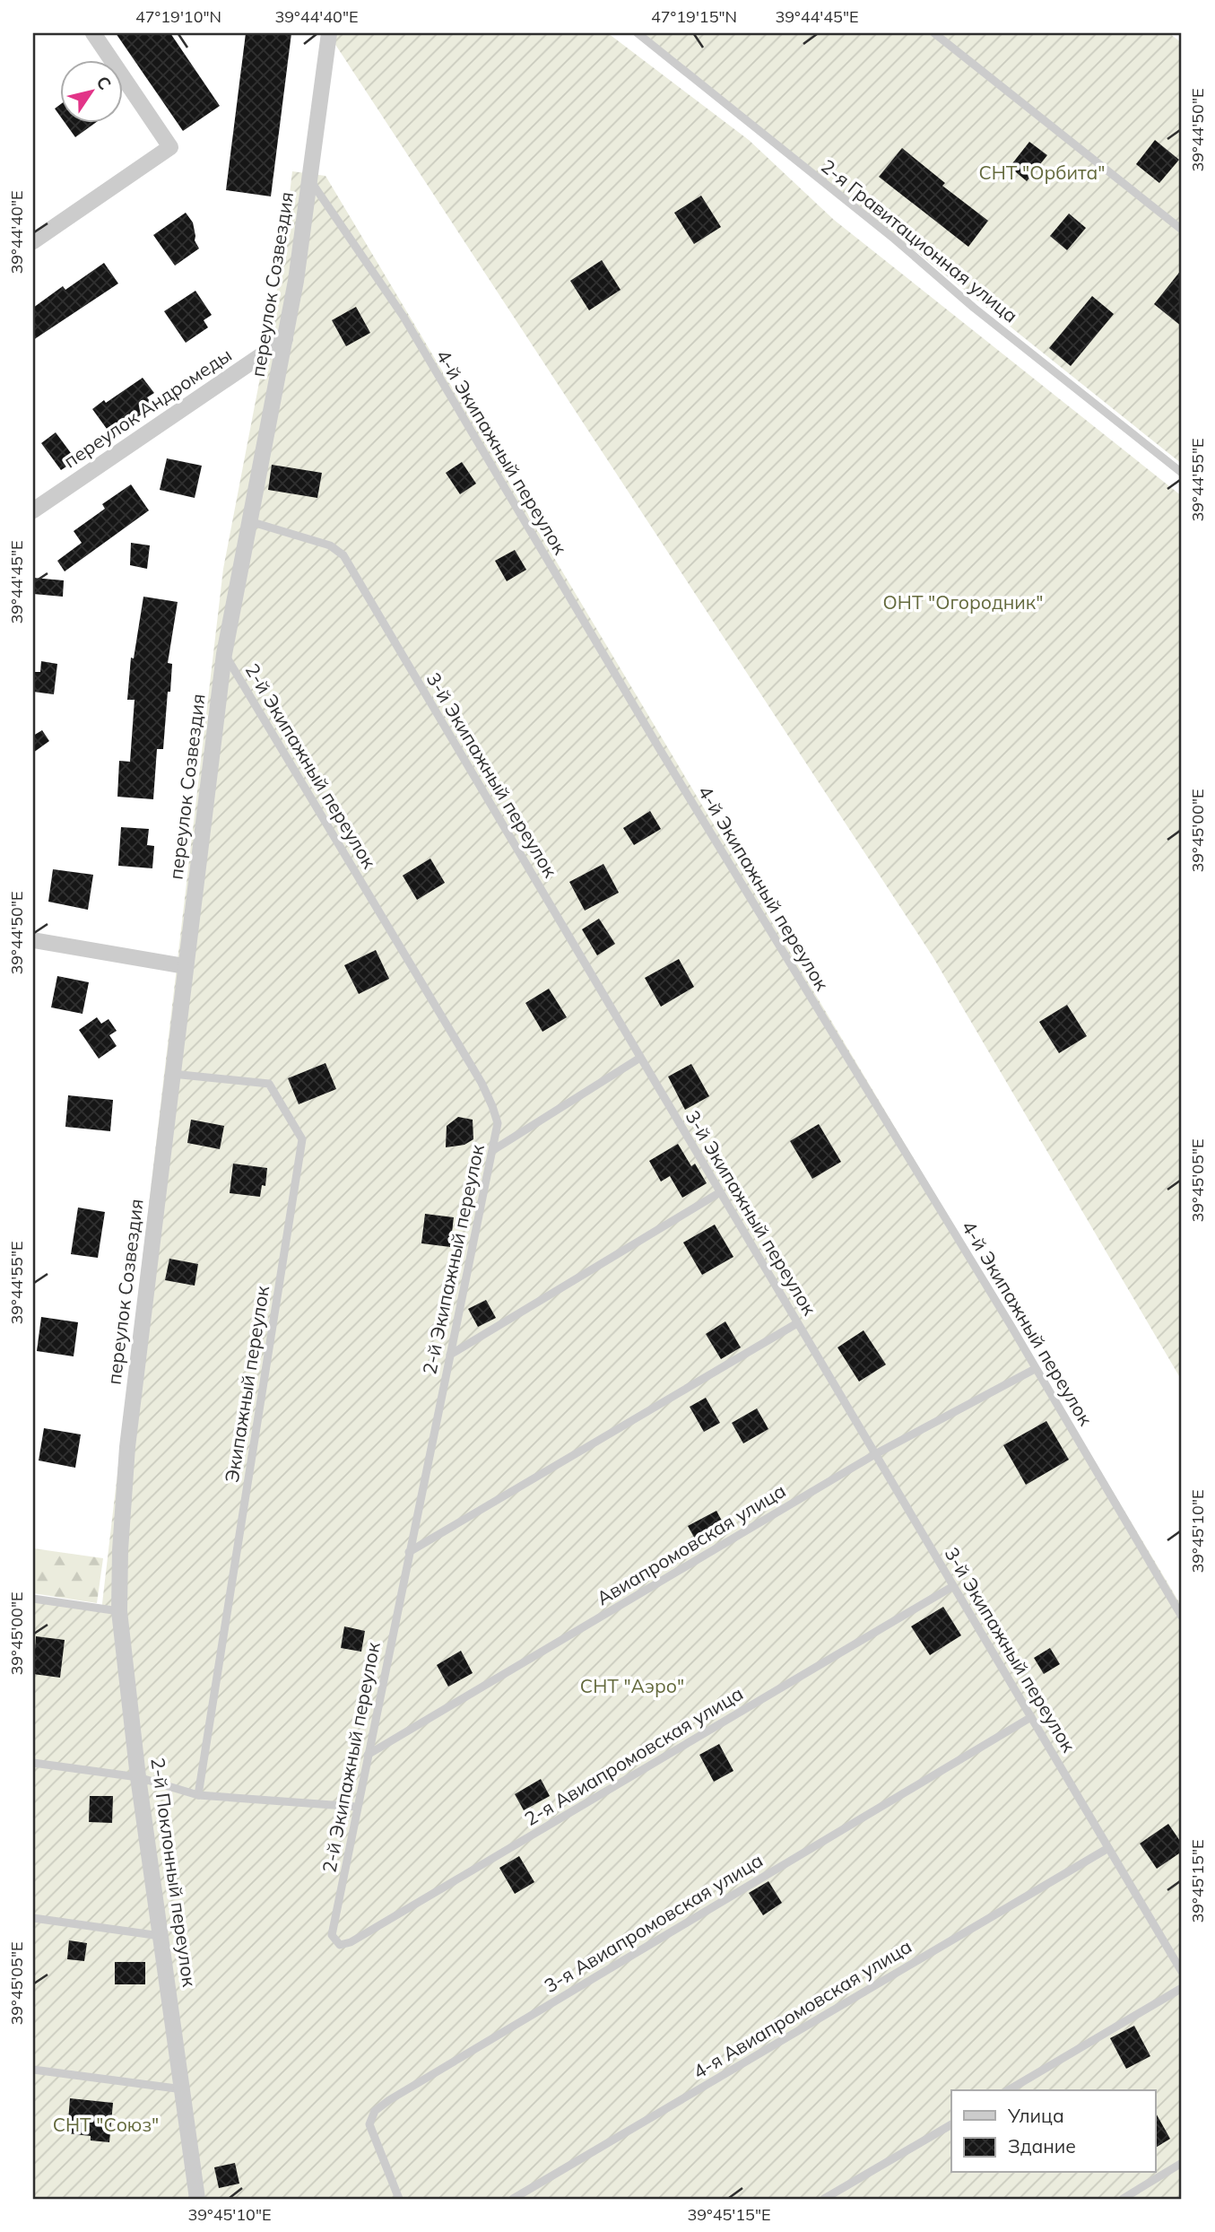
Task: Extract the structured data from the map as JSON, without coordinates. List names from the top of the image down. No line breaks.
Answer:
{"streets":{"street":["переулок Созвездия","переулок Андромеды","2-й Поклонный переулок"],"lane":["2-я Гравитационная улица","4-й Экипажный переулок","2-й Экипажный переулок","3-й Экипажный переулок","Экипажный переулок","Авиапромовская улица","2-я Авиапромовская улица","3-я Авиапромовская улица","4-я Авиапромовская улица"]},"crossings":[["переулок Созвездия","переулок Андромеды"],["переулок Созвездия","4-й Экипажный переулок"],["переулок Созвездия","2-й Экипажный переулок"],["переулок Созвездия","3-й Экипажный переулок"],["переулок Созвездия","Экипажный переулок"],["переулок Созвездия","2-й Поклонный переулок"],["4-й Экипажный переулок","Авиапромовская улица"],["2-й Экипажный переулок","Авиапромовская улица"],["2-й Экипажный переулок","2-я Авиапромовская улица"],["3-й Экипажный переулок","Авиапромовская улица"],["3-й Экипажный переулок","2-я Авиапромовская улица"],["3-й Экипажный переулок","3-я Авиапромовская улица"],["3-й Экипажный переулок","4-я Авиапромовская улица"]],"parks":["СНТ \"Орбита\"","ОНТ \"Огородник\"","СНТ \"Аэро\"","СНТ \"Союз\""],"legend":["Улица","Здание"],"north":"top right","coordinates":["47°19'10\"N","39°44'40\"E","47°19'15\"N","39°44'45\"E","39°44'50\"E","39°44'55\"E","39°45'00\"E","39°45'05\"E","39°45'10\"E","39°45'15\"E"]}
